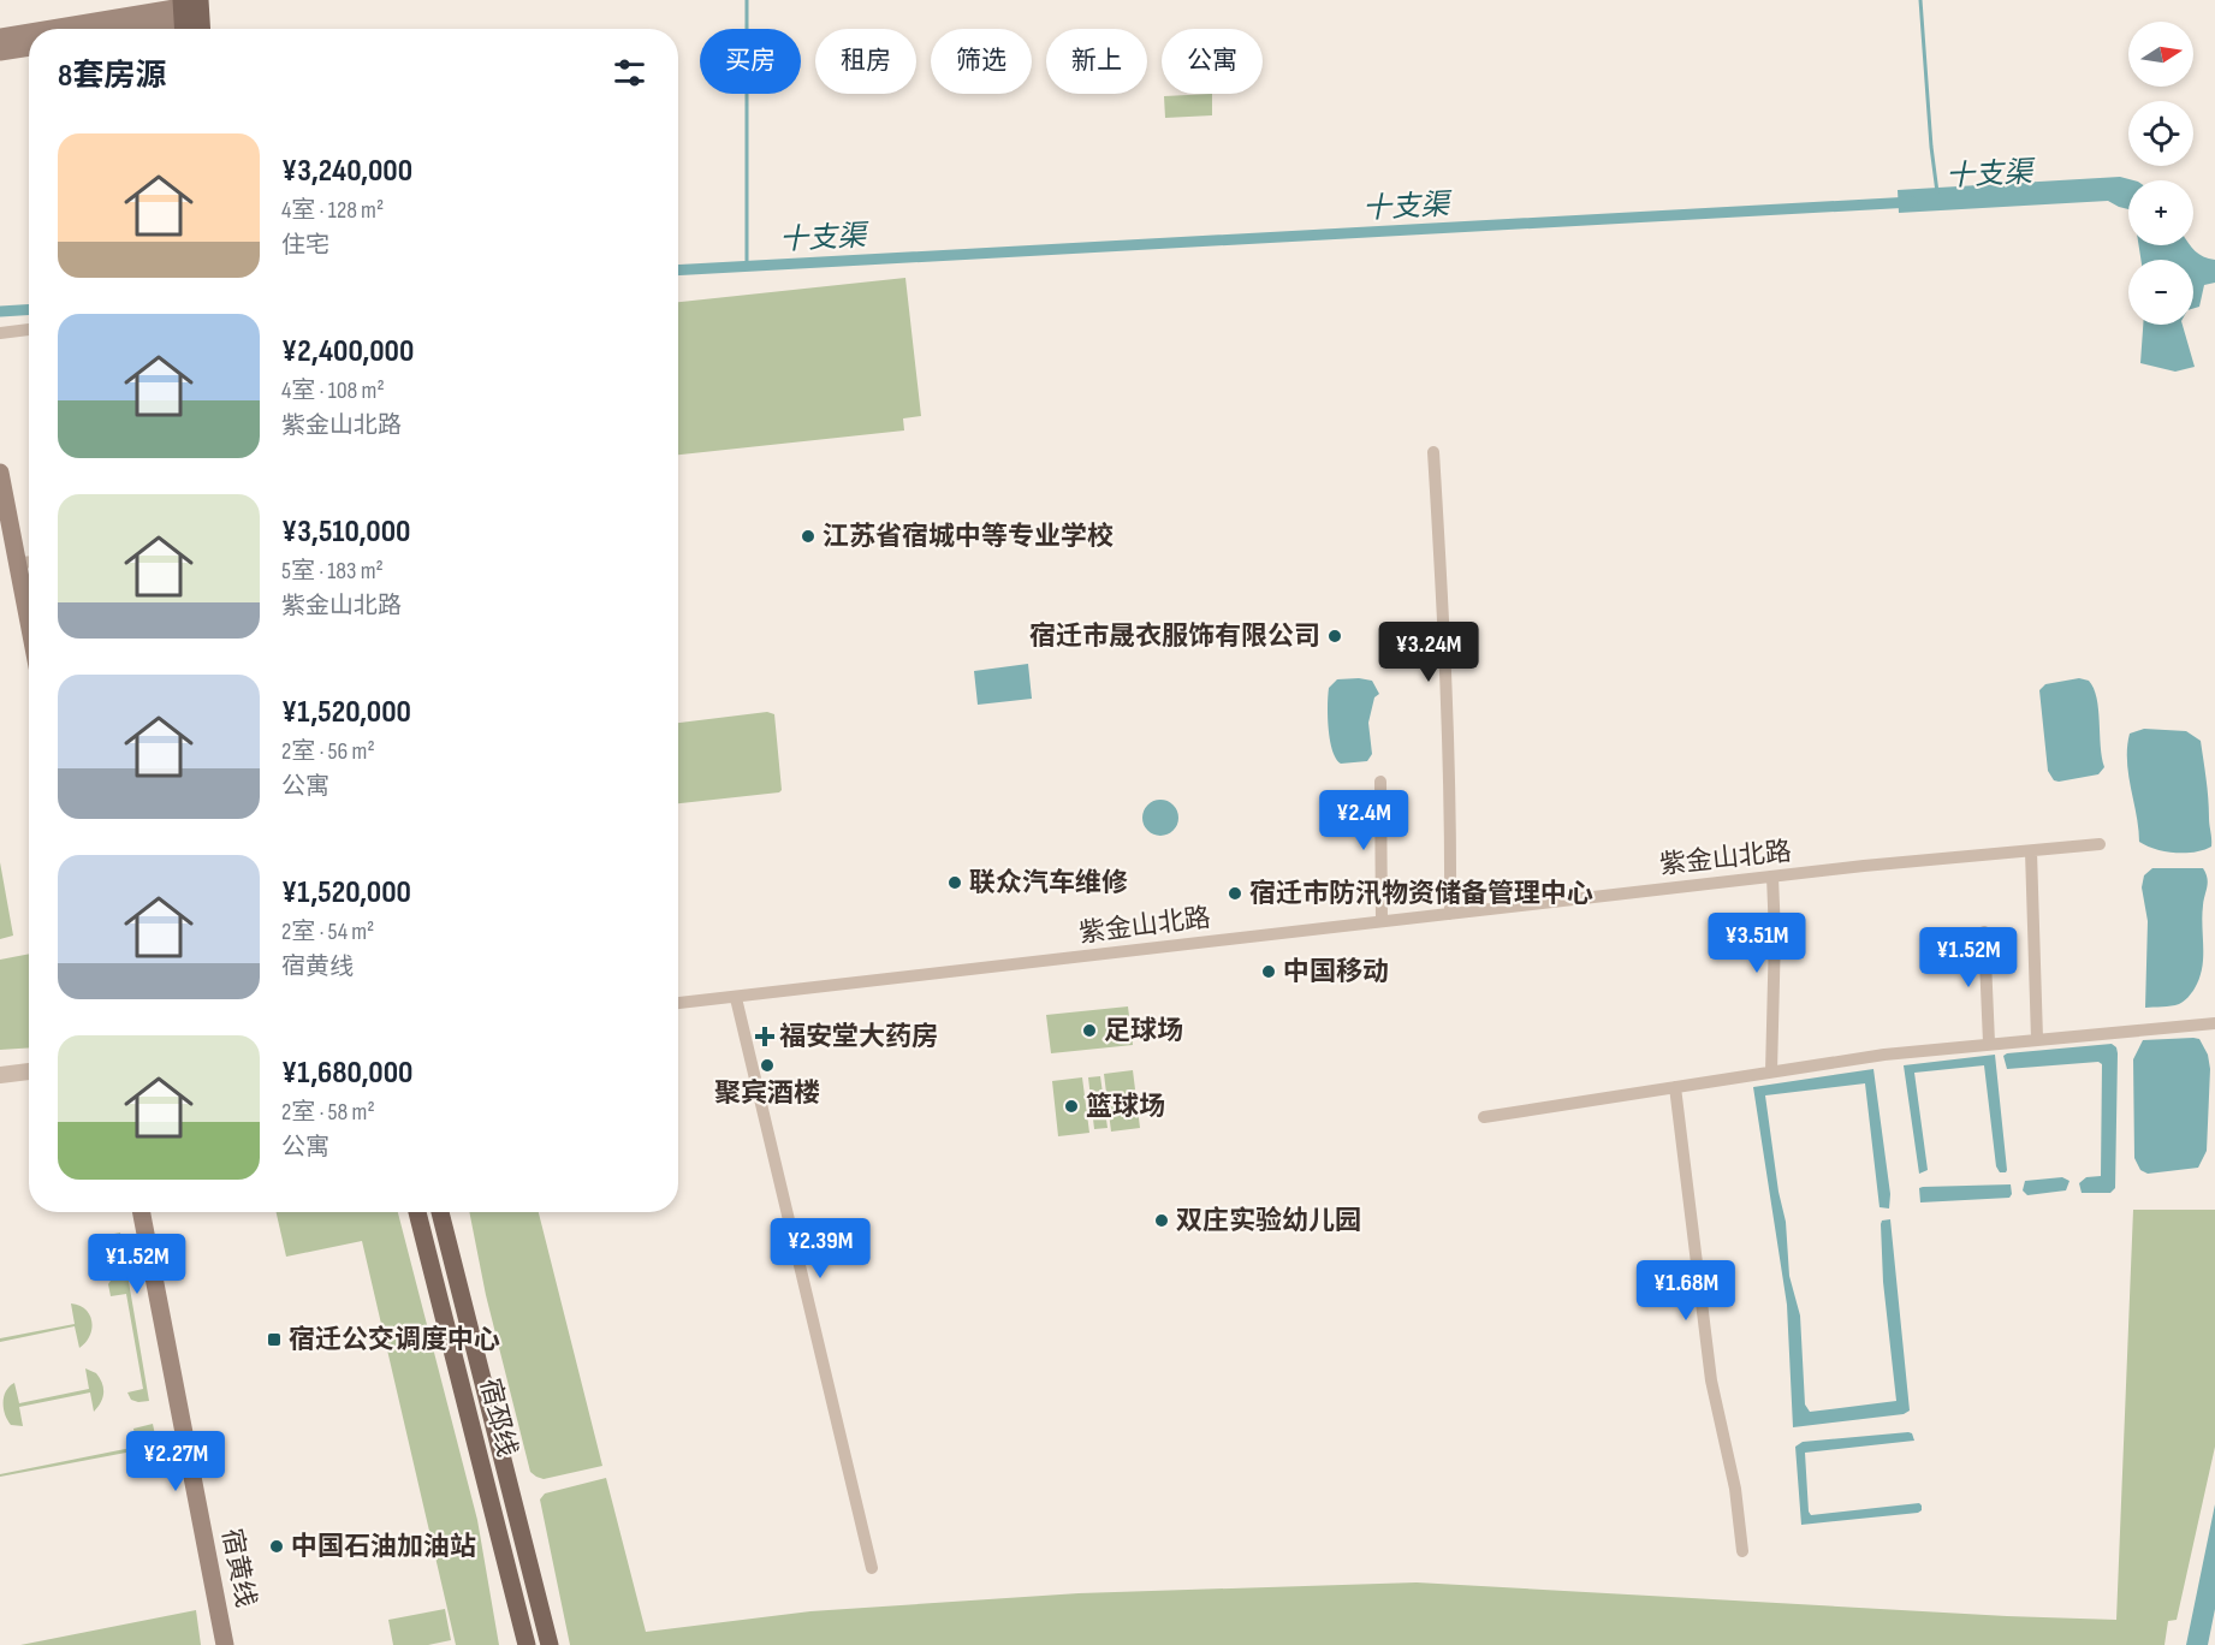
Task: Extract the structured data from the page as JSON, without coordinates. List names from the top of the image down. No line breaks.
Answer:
{"streets":{"main road":["宿邳线","宿黄线"],"street":["紫金山北路"]},"water":["十支渠"],"places":{"other":["江苏省宿城中等专业学校","宿迁市晟衣服饰有限公司","联众汽车维修","宿迁市防汛物资储备管理中心","中国移动","足球场","聚宾酒楼","篮球场","双庄实验幼儿园","中国石油加油站"],"health":["福安堂大药房"],"transit":["宿迁公交调度中心"]},"north":"right","page":{"map_buttons":["+","−"],"chip":["买房","租房","筛选","新上","公寓"],"heading":"8套房源","list":[{"name":"¥3,240,000","note":"4室 · 128 m² · 住宅"},{"name":"¥2,400,000","note":"4室 · 108 m² · 紫金山北路"},{"name":"¥3,510,000","note":"5室 · 183 m² · 紫金山北路"},{"name":"¥1,520,000","note":"2室 · 56 m² · 公寓"},{"name":"¥1,520,000","note":"2室 · 54 m² · 宿黄线"},{"name":"¥1,680,000","note":"2室 · 58 m² · 公寓"}],"price":["¥3.24M","¥2.4M","¥3.51M","¥1.52M","¥2.39M","¥1.52M","¥1.68M","¥2.27M"]}}
